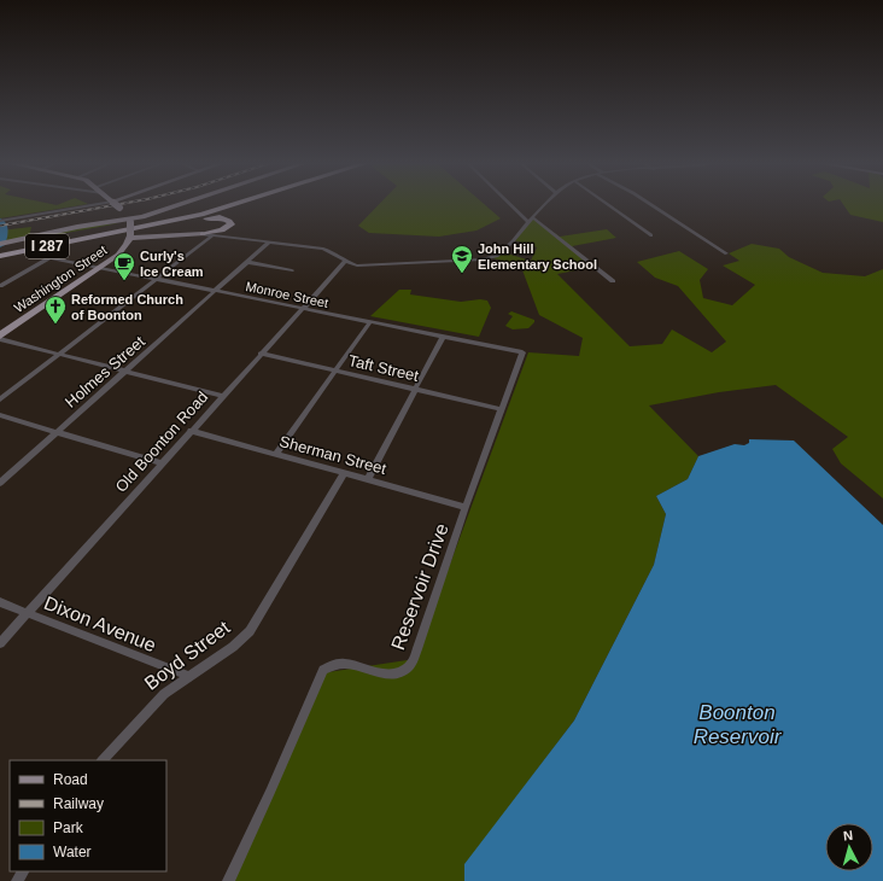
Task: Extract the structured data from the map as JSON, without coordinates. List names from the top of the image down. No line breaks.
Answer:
{"streets":{"highway":["I 287"],"main road":["Washington Street"],"street":["Monroe Street","Taft Street","Holmes Street","Old Boonton Road","Sherman Street","Reservoir Drive","Dixon Avenue","Boyd Street"]},"crossings":[["Washington Street","Monroe Street"],["Monroe Street","Holmes Street"],["Monroe Street","Old Boonton Road"],["Monroe Street","Reservoir Drive"],["Taft Street","Old Boonton Road"],["Taft Street","Reservoir Drive"],["Old Boonton Road","Sherman Street"],["Old Boonton Road","Dixon Avenue"],["Sherman Street","Reservoir Drive"],["Sherman Street","Boyd Street"],["Dixon Avenue","Boyd Street"]],"water":["Boonton Reservoir"],"places":{"school or university":["John Hill Elementary School"],"cafe":["Curly's Ice Cream"],"church":["Reformed Church of Boonton"]},"legend":["Road","Railway","Park","Water"],"north":"top"}
